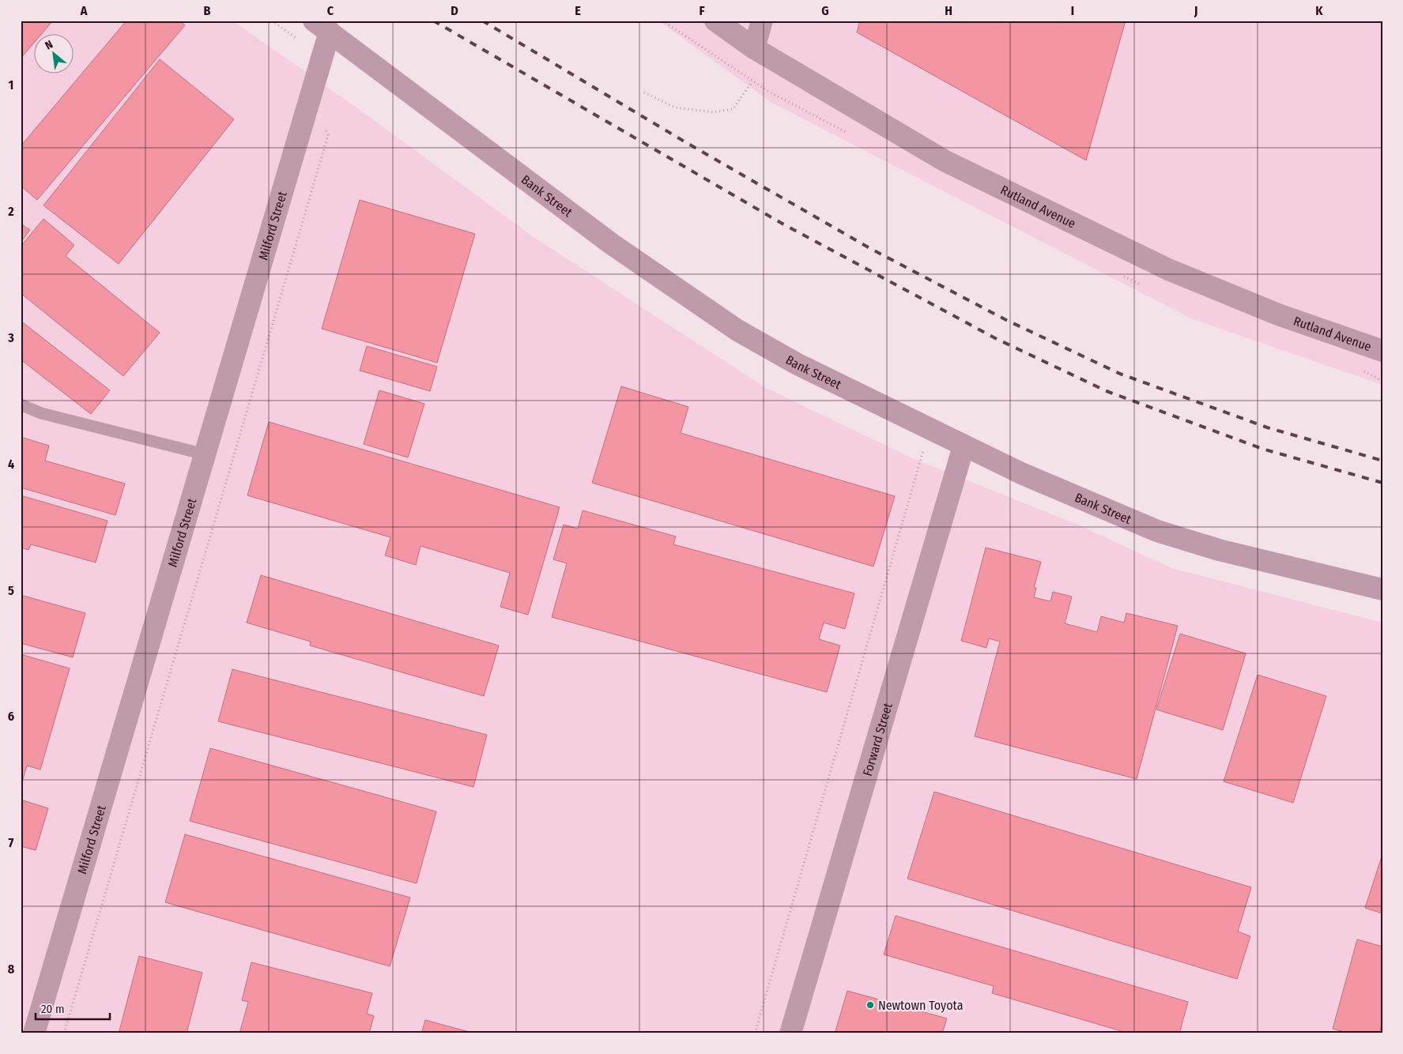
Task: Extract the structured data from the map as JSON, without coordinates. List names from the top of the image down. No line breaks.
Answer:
{"streets":{"street":["Bank Street","Rutland Avenue","Milford Street","Forward Street"]},"crossings":[["Bank Street","Milford Street"],["Bank Street","Forward Street"]],"places":["Newtown Toyota"],"scale_bar":"20 m","north":"top left","grid":{"columns":["A","B","C","D","E","F","G","H","I","J","K"],"rows":["1","2","3","4","5","6","7","8"]}}
